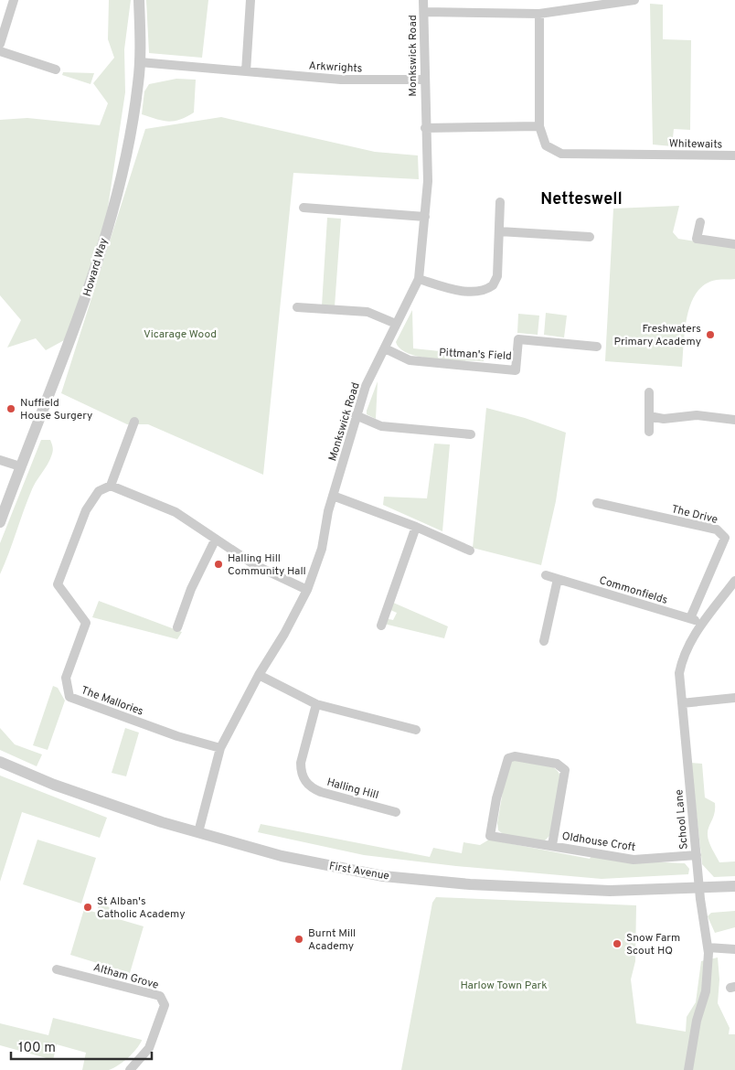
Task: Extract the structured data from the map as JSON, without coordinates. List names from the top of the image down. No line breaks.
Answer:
{"streets":{"street":["Monkswick Road","Arkwrights","Whitewaits","Howard Way","Pittman's Field","The Drive","Commonfields","The Mallories","Halling Hill","School Lane","Oldhouse Croft","First Avenue","Altham Grove"]},"crossings":[["Monkswick Road","Arkwrights"],["Monkswick Road","Pittman's Field"],["Monkswick Road","The Mallories"],["Monkswick Road","First Avenue"],["Arkwrights","Howard Way"],["The Drive","Commonfields"],["Commonfields","School Lane"],["School Lane","Oldhouse Croft"],["School Lane","First Avenue"]],"districts":["Netteswell"],"parks":["Vicarage Wood","Harlow Town Park"],"places":["Freshwaters Primary Academy","Nuffield House Surgery","Halling Hill Community Hall","St Alban's Catholic Academy","Burnt Mill Academy","Snow Farm Scout HQ"],"scale_bar":"100 m"}
